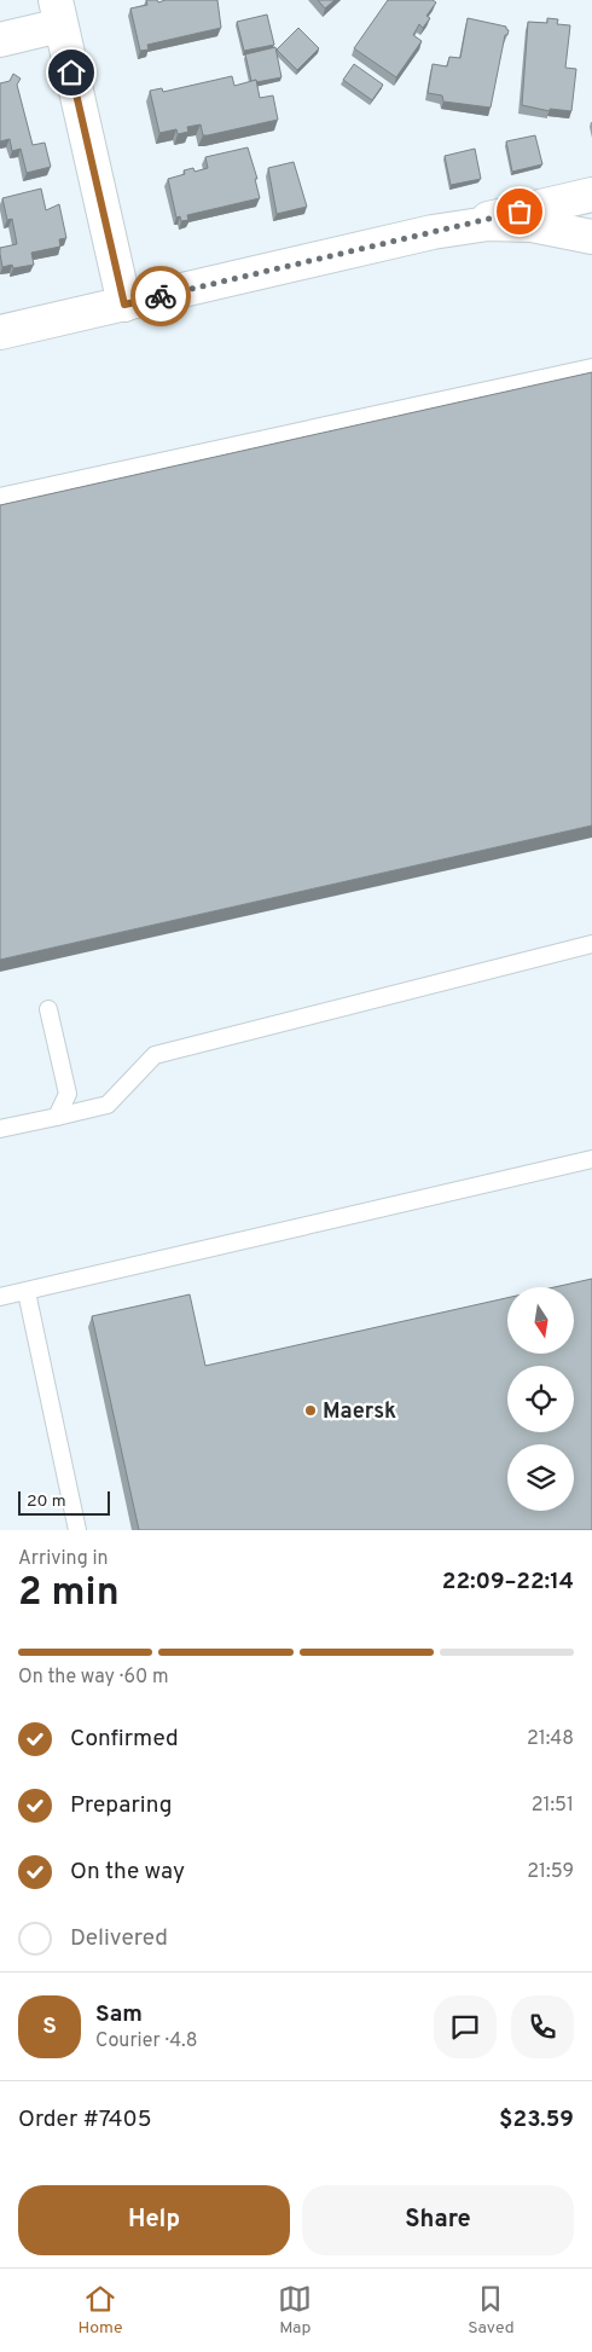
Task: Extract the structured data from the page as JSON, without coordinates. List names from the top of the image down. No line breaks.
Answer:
{"places":["Maersk"],"scale_bar":"20 m","north":"bottom","page":{"scale":"20 m","heading":["2 min","Arriving in","22:09–22:14"],"panel":["Sam","Courier · 4.8","Order #7405","$23.59"],"bar":"On the way · 60 m","list":[["Confirmed","21:48"],["Preparing","21:51"],["On the way","21:59"],"Delivered"],"round":"S","buttons":["Help","Share"],"tabs":["Home","Map","Saved"]}}
